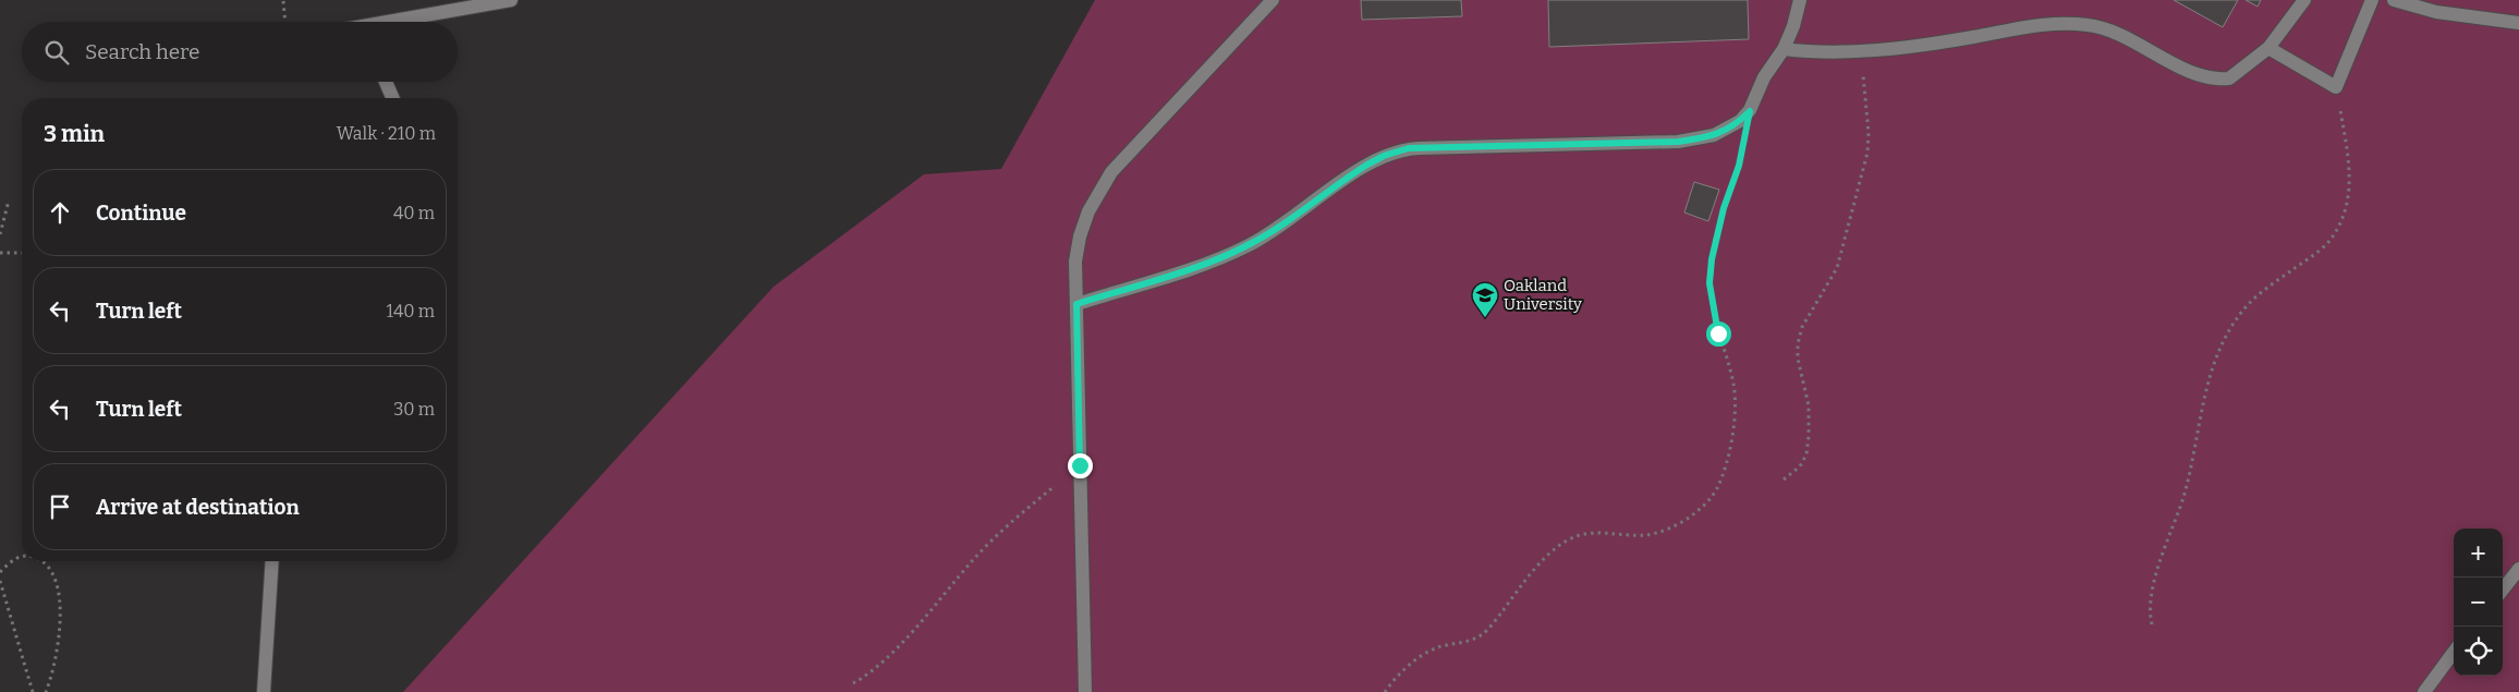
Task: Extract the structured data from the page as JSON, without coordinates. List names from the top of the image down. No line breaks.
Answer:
{"places":{"school or university":["Oakland University"]},"page":{"search":"Search here","heading":["3 min","Walk · 210 m"],"list":[["Continue","40 m"],["Turn left","140 m"],["Turn left","30 m"],"Arrive at destination"],"map_buttons":["+","−"]}}
